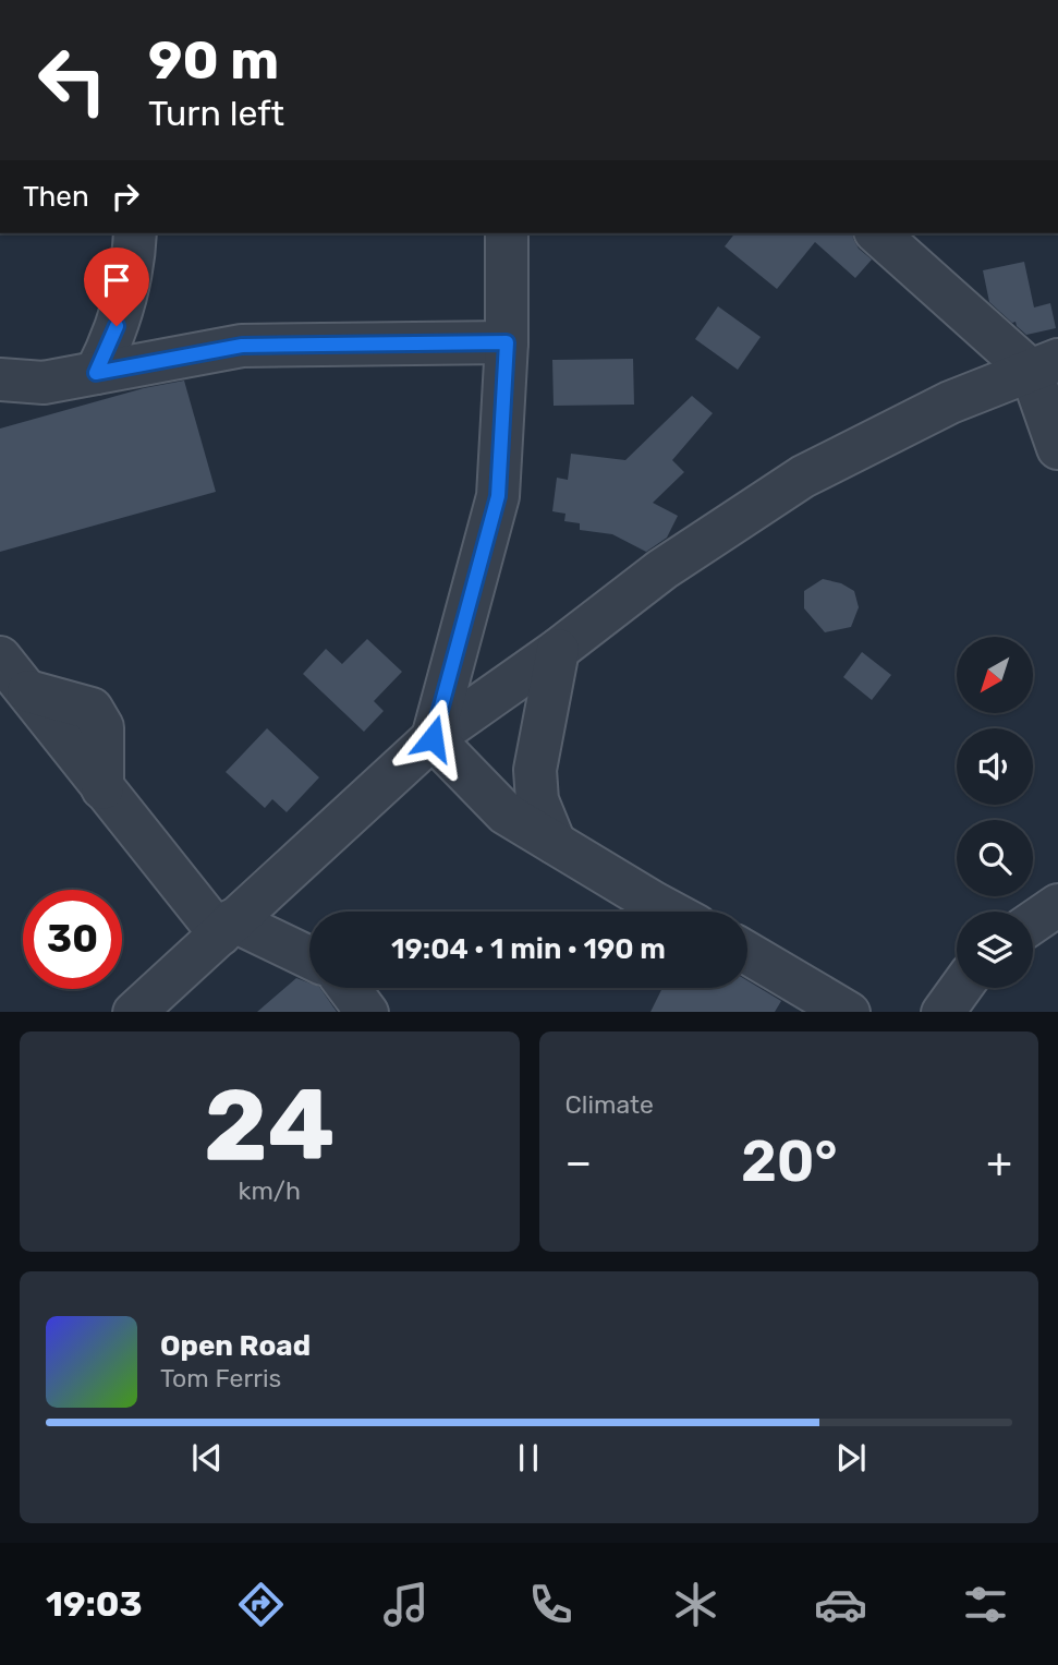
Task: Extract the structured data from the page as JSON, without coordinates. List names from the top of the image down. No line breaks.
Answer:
{"north":"bottom left","page":{"turn":["90 m","Turn left"],"then":"Then","limit":"30","trip":"19:04 · 1 min · 190 m","tile":[["24","km/h"],"Climate"],"heat":["−","20°","+"],"song":["Open Road","Tom Ferris"],"tabs":"19:03"}}
